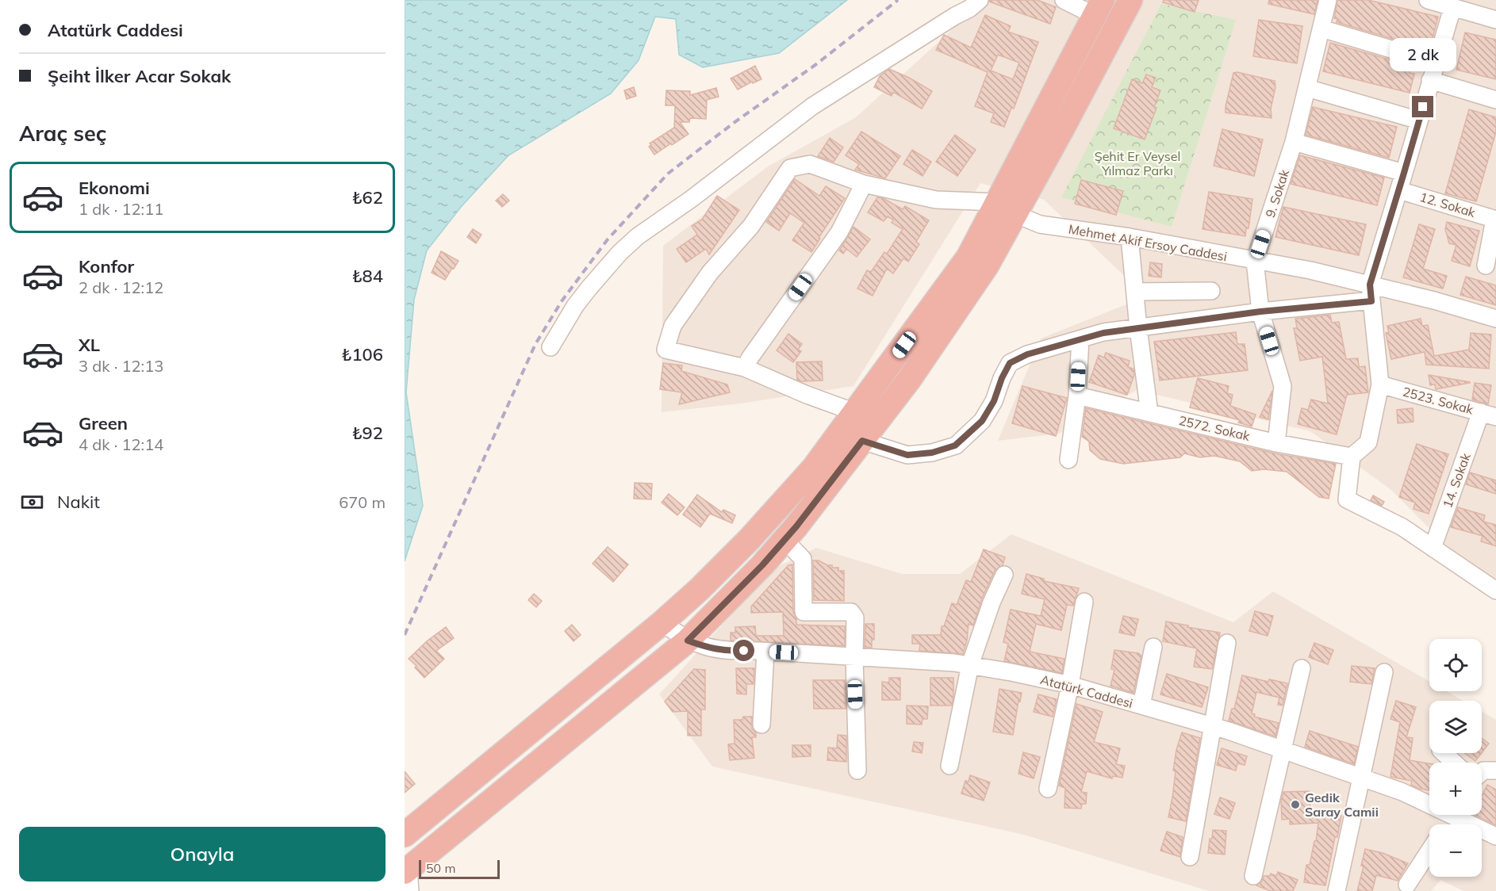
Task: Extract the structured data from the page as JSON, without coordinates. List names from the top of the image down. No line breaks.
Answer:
{"streets":{"street":["9. Sokak","12. Sokak","Mehmet Akif Ersoy Caddesi","2523. Sokak","2572. Sokak","14. Sokak","Atatürk Caddesi"]},"crossings":[["9. Sokak","Mehmet Akif Ersoy Caddesi"],["9. Sokak","2572. Sokak"],["2523. Sokak","14. Sokak"]],"parks":["Şehit Er Veysel Yılmaz Parkı"],"places":["Gedik Saray Camii"],"scale_bar":"50 m","page":{"banner":["Atatürk Caddesi","Şeiht İlker Acar Sokak"],"bubble":"2 dk","heading":"Araç seç","list":[{"name":"Ekonomi","note":"1 dk · 12:11","value":"₺62"},{"name":"Konfor","note":"2 dk · 12:12","value":"₺84"},{"name":"XL","note":"3 dk · 12:13","value":"₺106"},{"name":"Green","note":"4 dk · 12:14","value":"₺92"}],"pay":["Nakit","670 m"],"map_buttons":["+","−"],"buttons":"Onayla","scale":"50 m"}}
